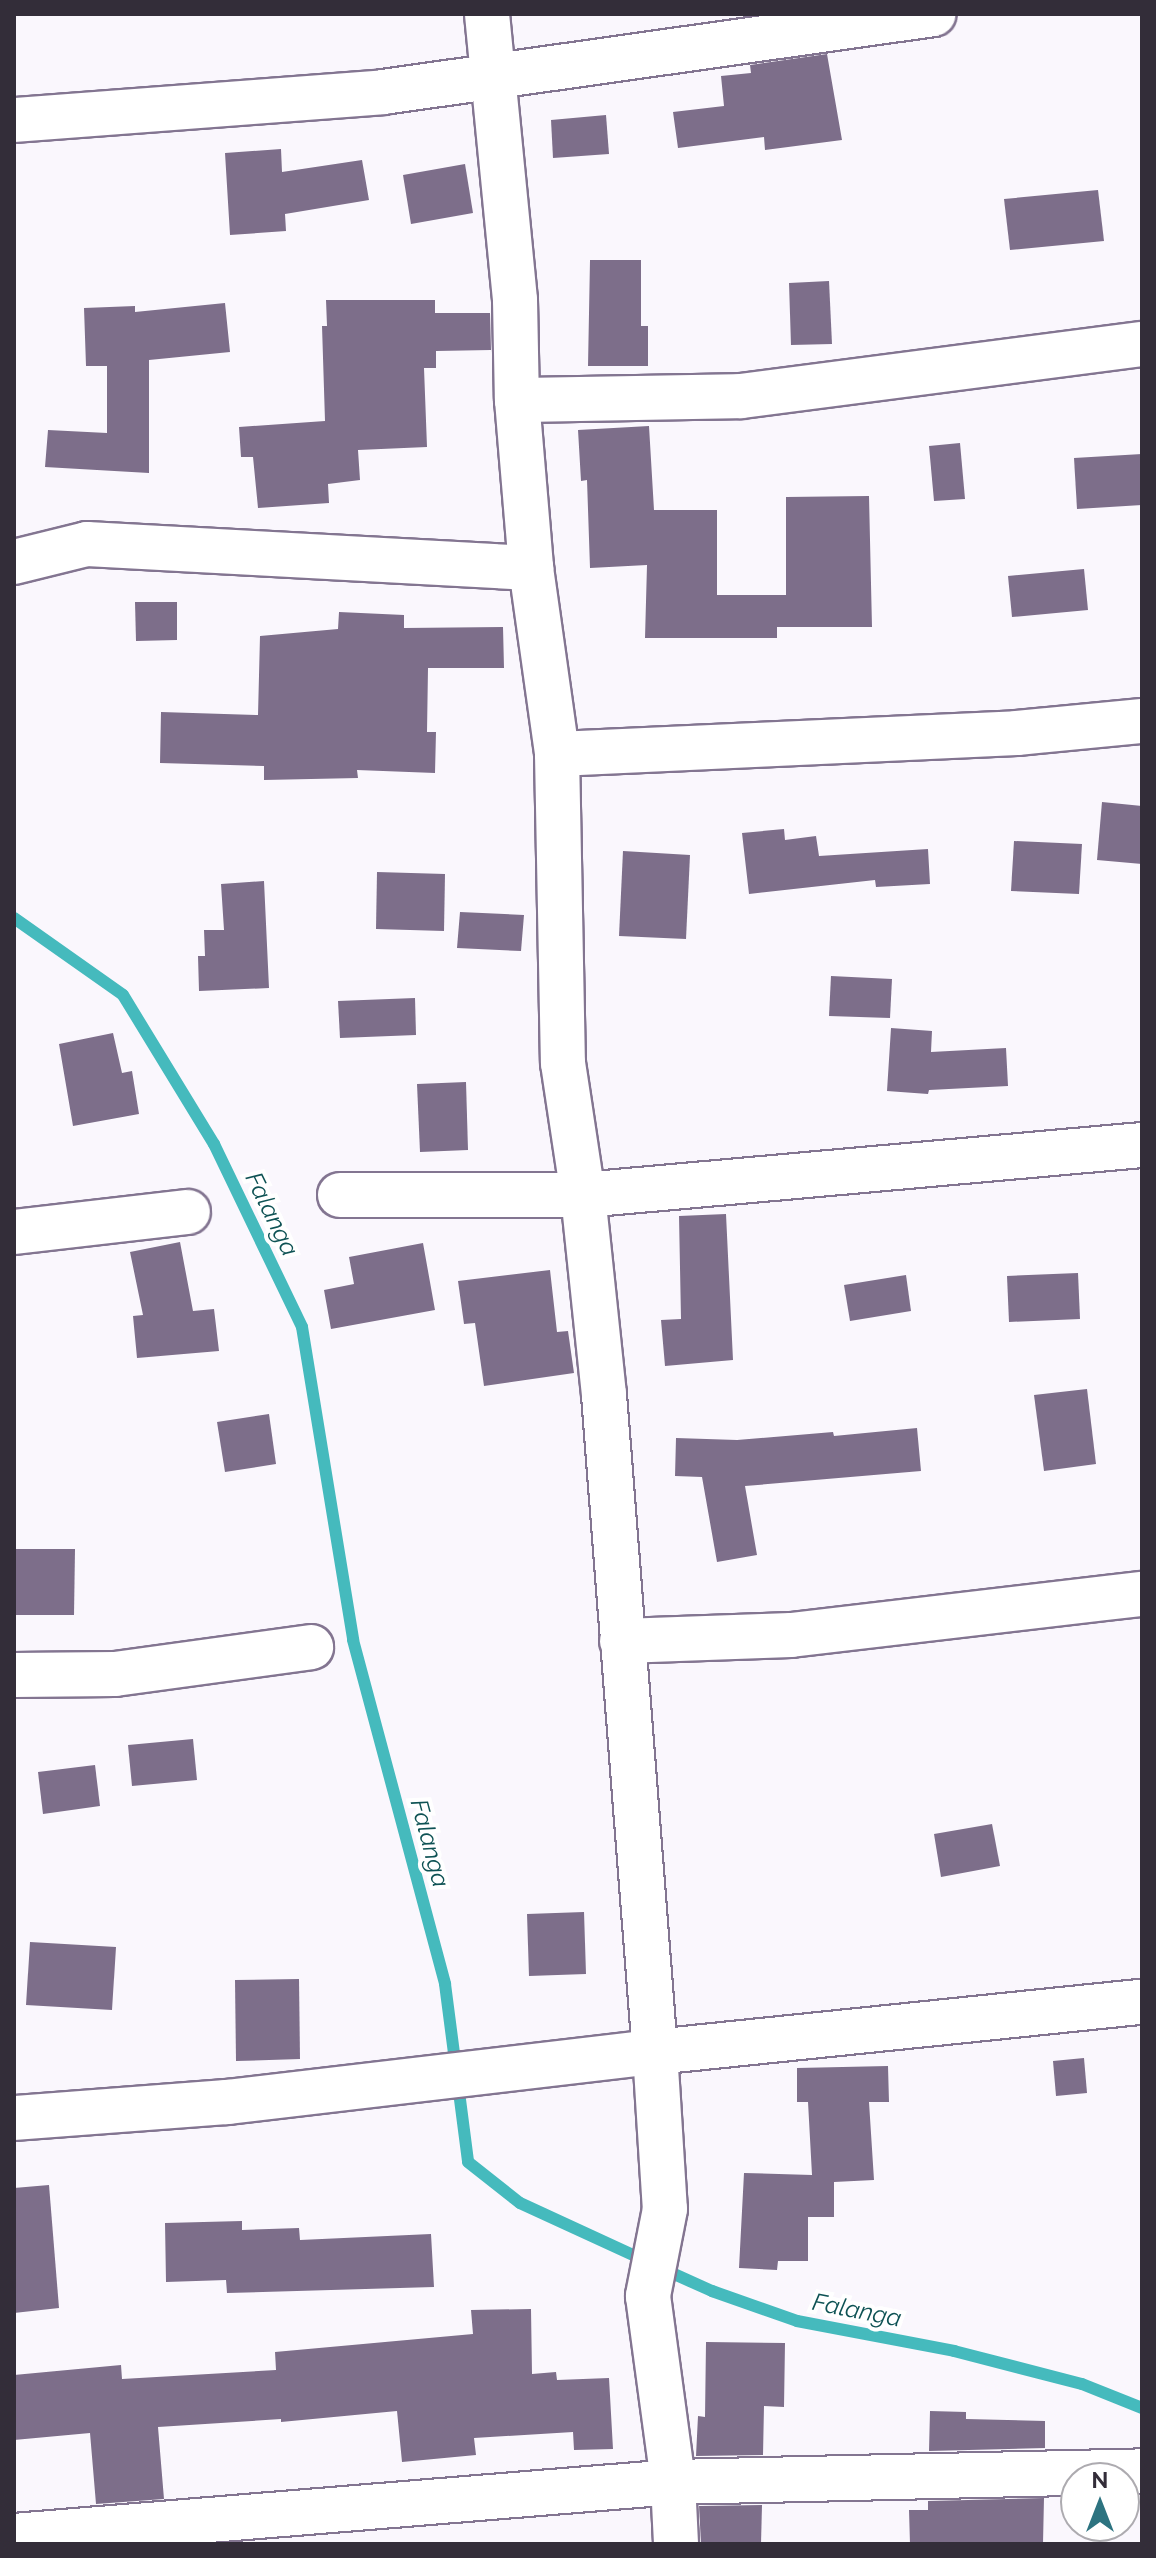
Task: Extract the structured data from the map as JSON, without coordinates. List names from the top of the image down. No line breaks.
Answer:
{"water":["Falanga"],"north":"top"}
